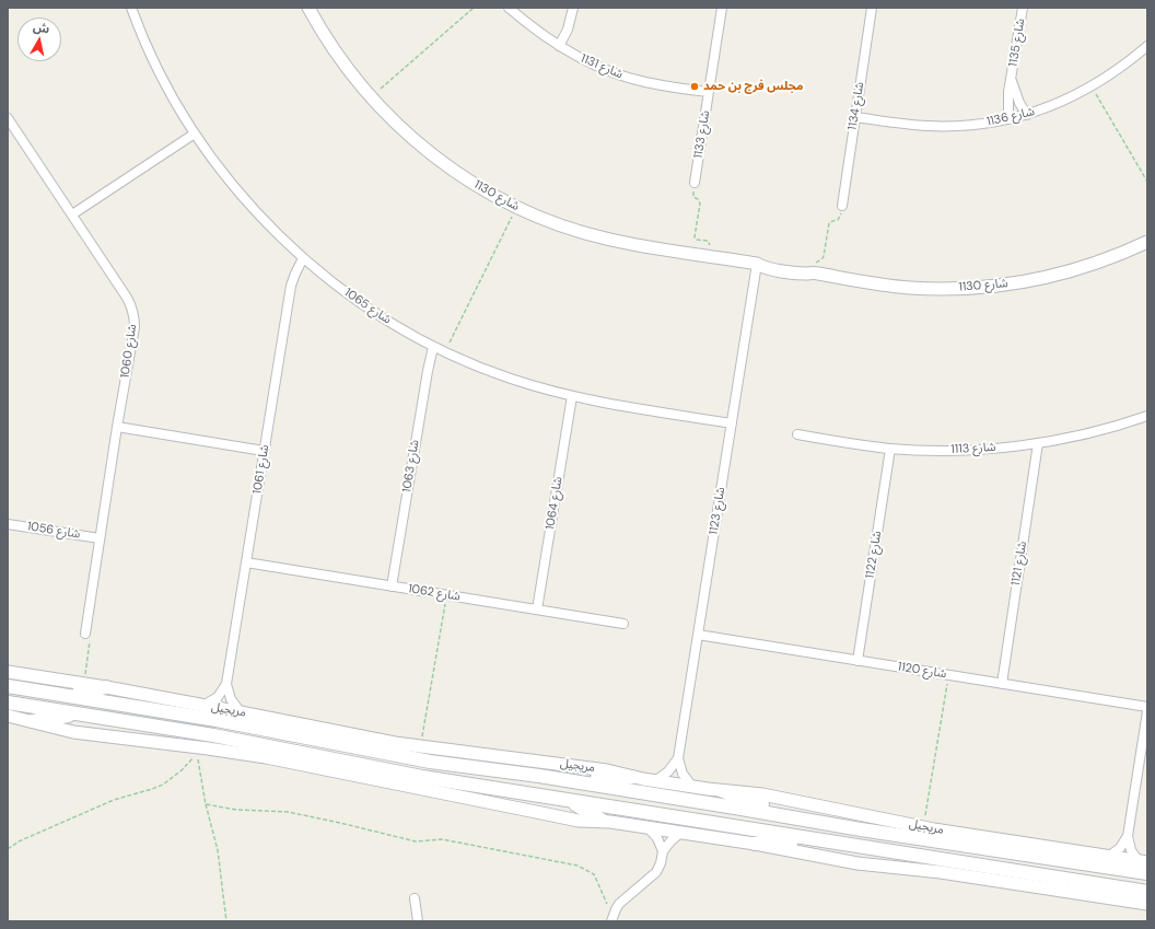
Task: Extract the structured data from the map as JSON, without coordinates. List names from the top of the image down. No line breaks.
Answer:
{"streets":{"main road":["مريجيل"],"street":["شارع 1135","شارع 1131","شارع 1134","شارع 1136","شارع 1133","شارع 1130","شارع 1065","شارع 1060","شارع 1113","شارع 1063","شارع 1061","شارع 1064","شارع 1123","شارع 1056","شارع 1122","شارع 1121","شارع 1062","شارع 1120"]},"crossings":[["شارع 1135","شارع 1136"],["شارع 1131","شارع 1133"],["شارع 1134","شارع 1136"],["شارع 1130","شارع 1123"],["شارع 1065","شارع 1063"],["شارع 1065","شارع 1061"],["شارع 1065","شارع 1064"],["شارع 1065","شارع 1123"],["شارع 1060","شارع 1056"],["شارع 1113","شارع 1122"],["شارع 1113","شارع 1121"],["شارع 1063","شارع 1062"],["شارع 1061","شارع 1062"],["شارع 1064","شارع 1062"],["شارع 1123","شارع 1120"],["شارع 1122","شارع 1120"],["شارع 1121","شارع 1120"]],"places":["مجلس فرج بن حمد"],"north":"top"}
